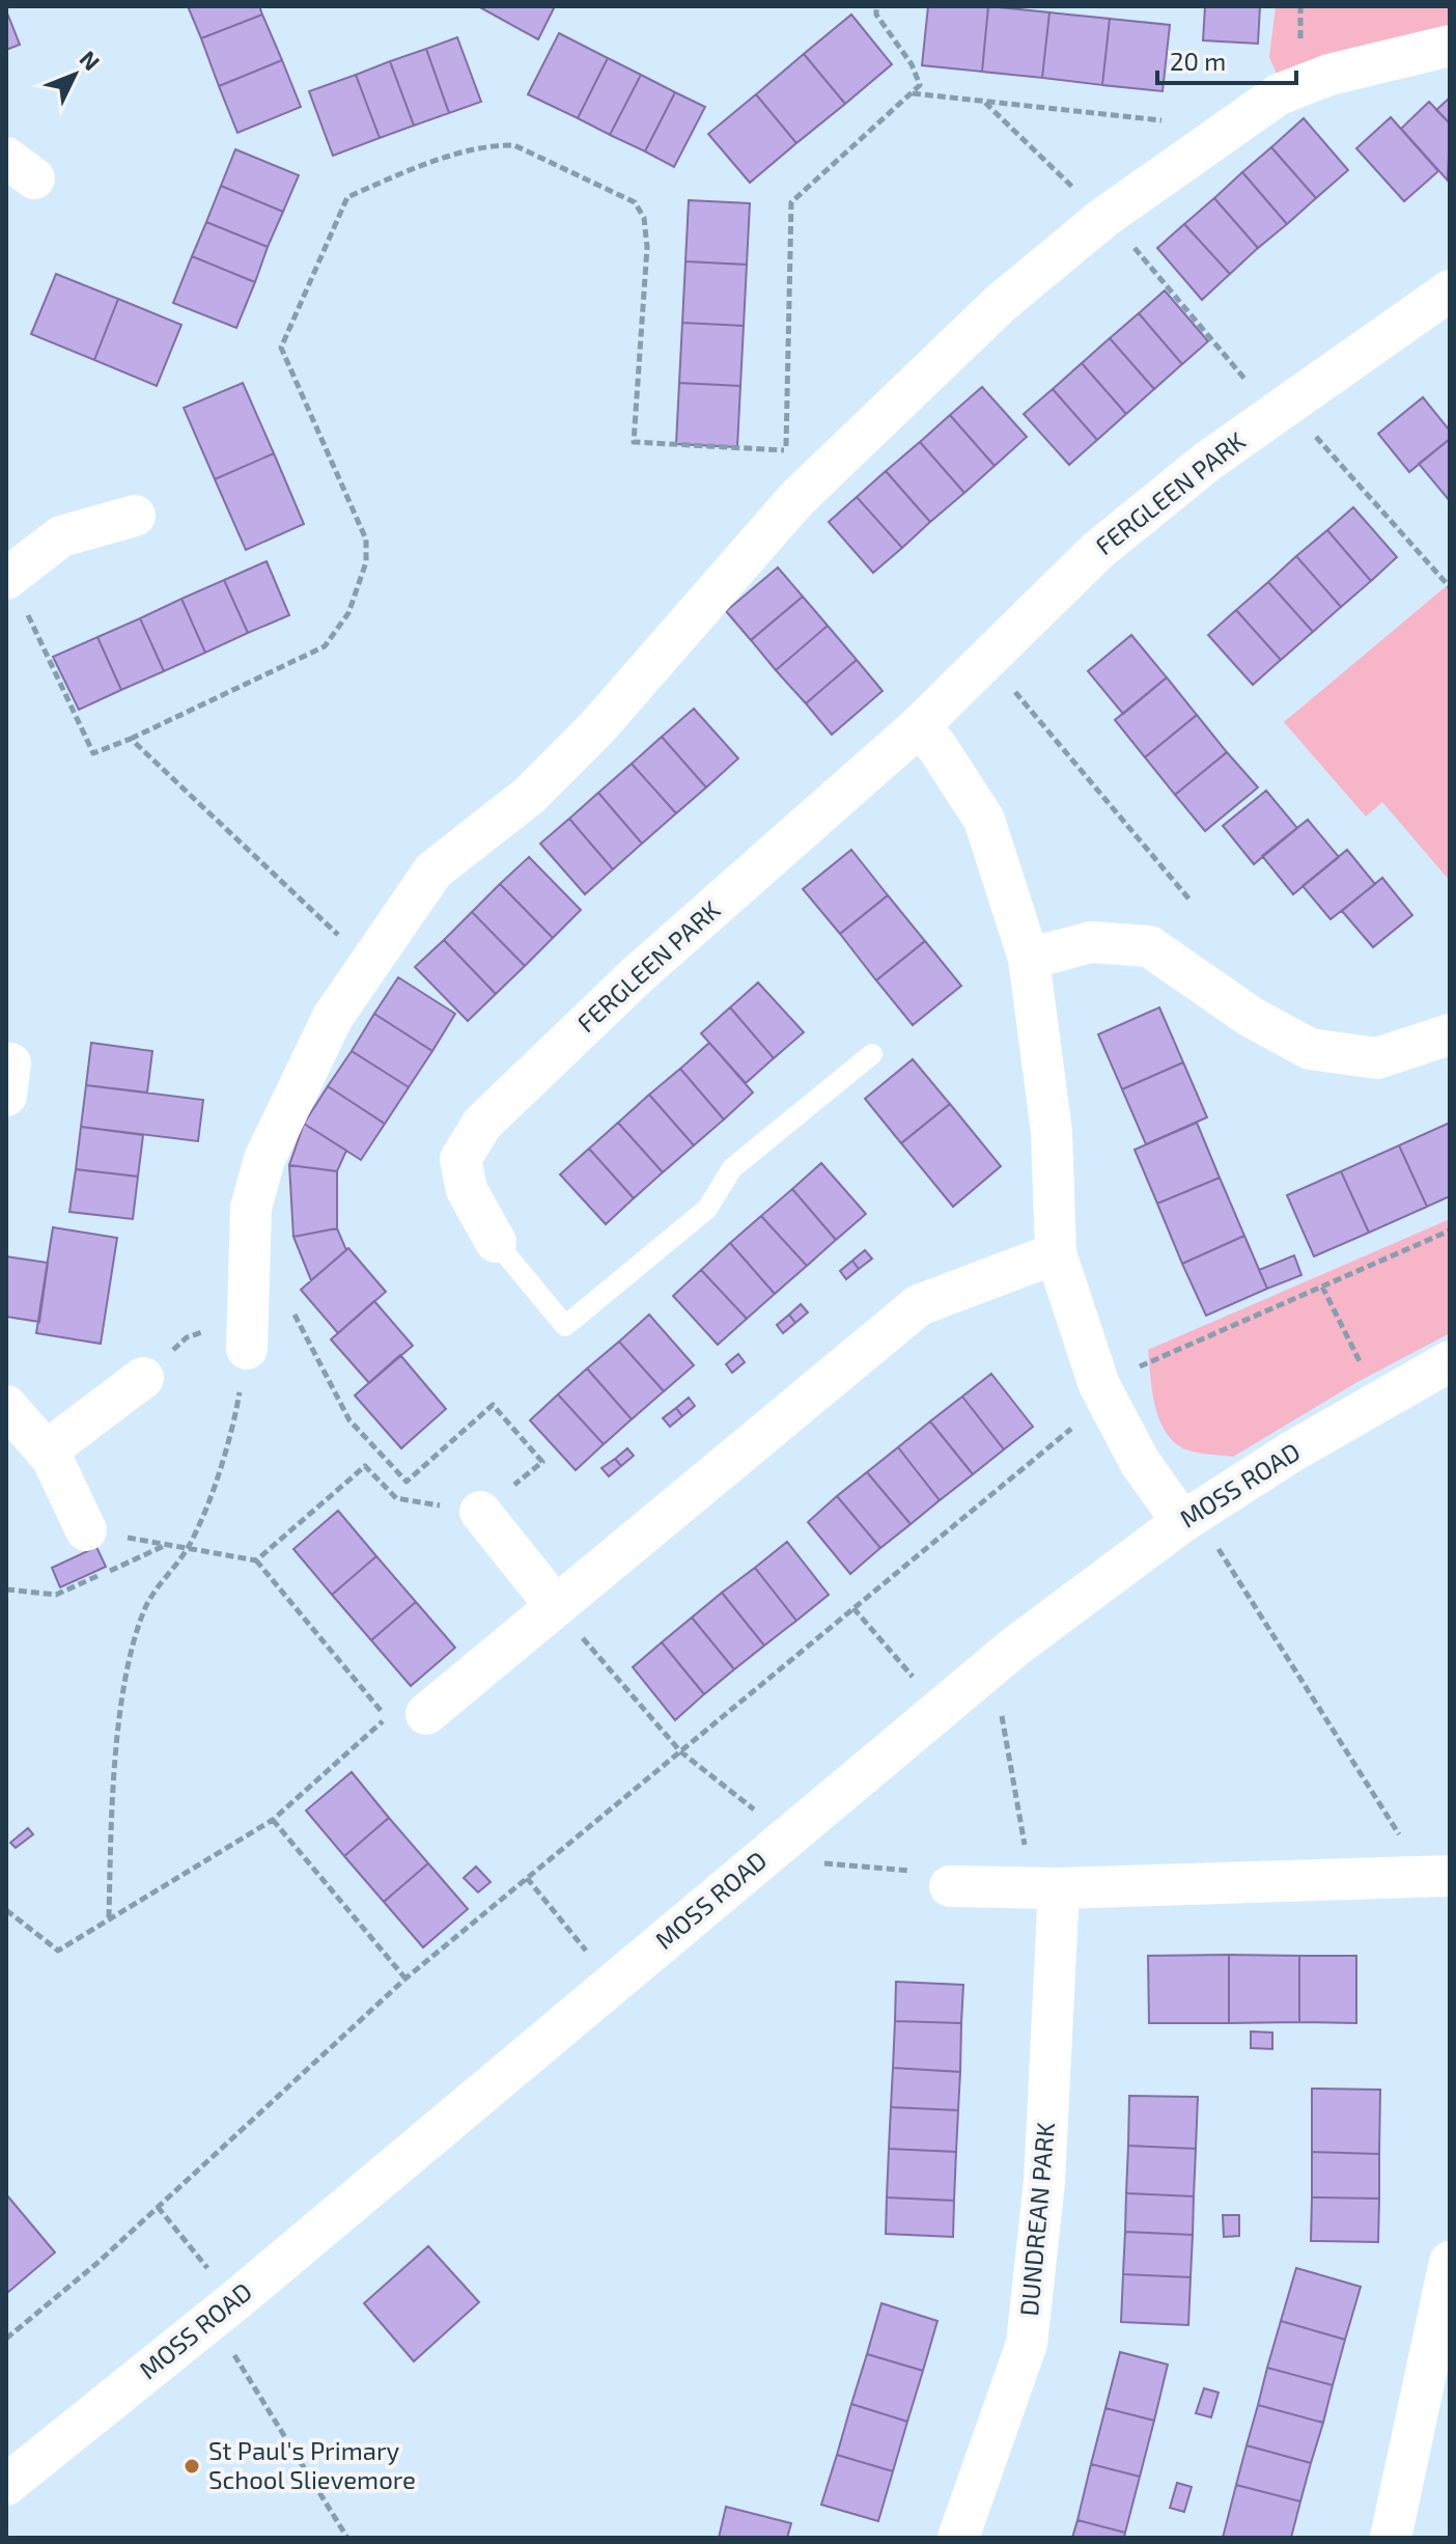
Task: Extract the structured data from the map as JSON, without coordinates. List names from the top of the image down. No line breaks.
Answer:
{"streets":{"street":["FERGLEEN PARK","MOSS ROAD","DUNDREAN PARK"]},"places":["St Paul's Primary School Slievemore"],"scale_bar":"20 m","north":"top right"}
